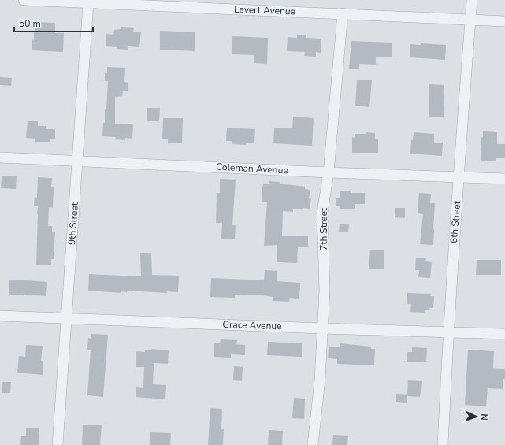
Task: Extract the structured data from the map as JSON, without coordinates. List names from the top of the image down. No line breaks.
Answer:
{"streets":{"street":["Levert Avenue","Coleman Avenue","6th Street","9th Street","7th Street","Grace Avenue"]},"crossings":[["Levert Avenue","6th Street"],["Levert Avenue","9th Street"],["Levert Avenue","7th Street"],["Coleman Avenue","6th Street"],["Coleman Avenue","9th Street"],["Coleman Avenue","7th Street"],["6th Street","Grace Avenue"],["9th Street","Grace Avenue"],["7th Street","Grace Avenue"]],"scale_bar":"50 m","north":"right"}
